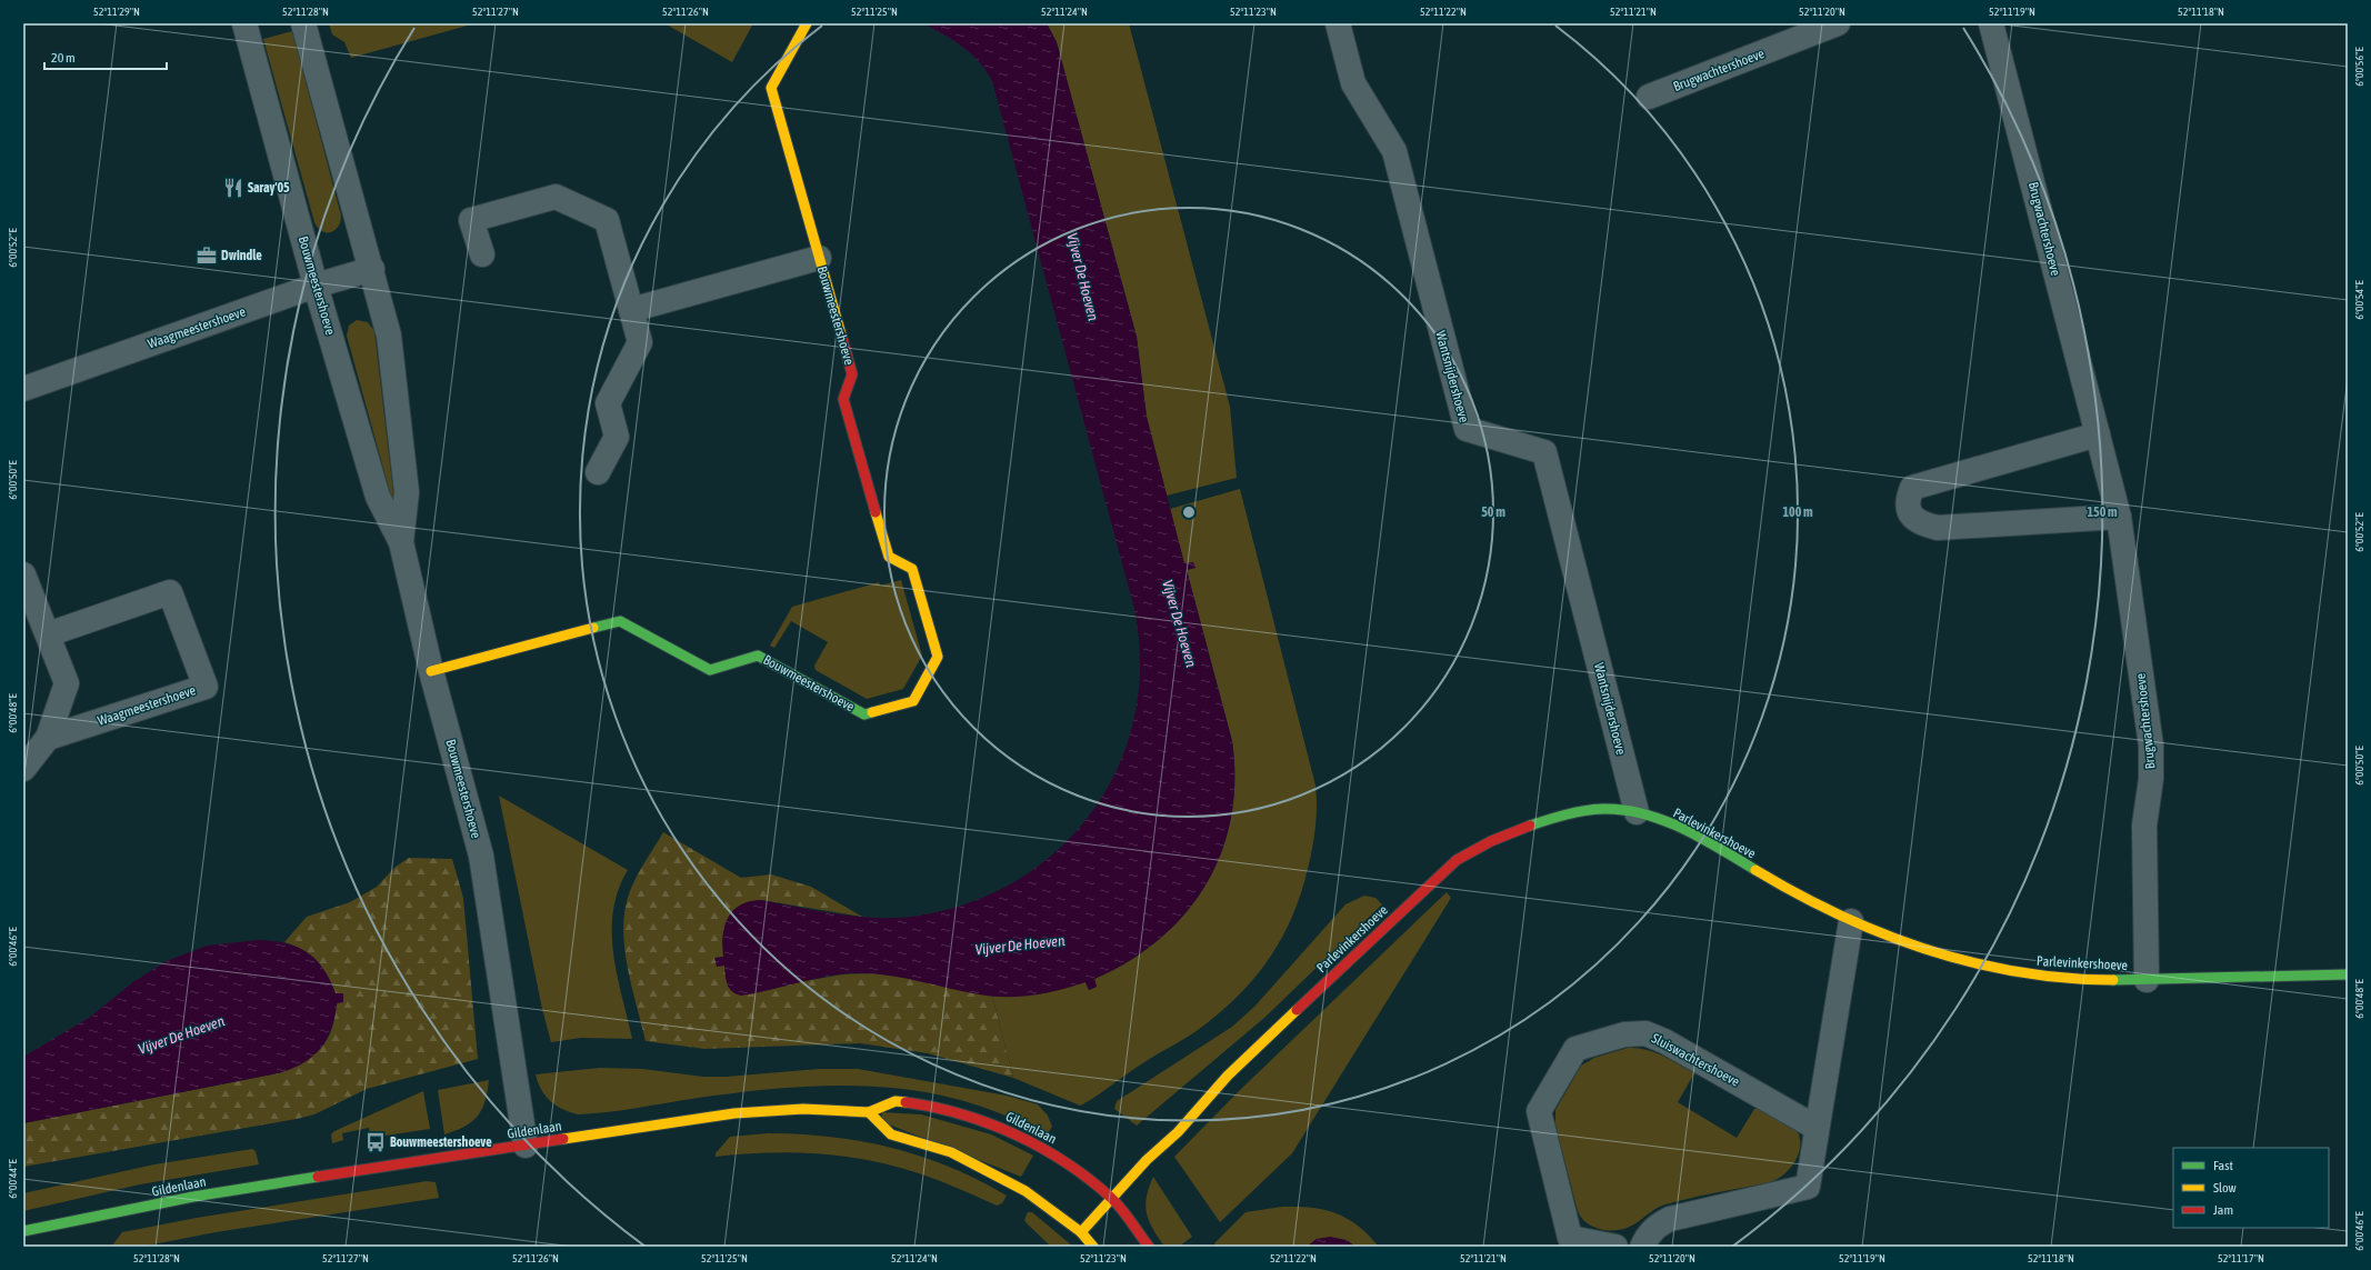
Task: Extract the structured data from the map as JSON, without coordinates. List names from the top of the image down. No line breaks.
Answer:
{"streets":{"street":["Brugwachtershoeve","Bouwmeestershoeve","Waagmeestershoeve","Wantsnijdershoeve","Parlevinkershoeve","Sluiswachtershoeve","Gildenlaan"]},"crossings":[["Brugwachtershoeve","Parlevinkershoeve"],["Bouwmeestershoeve","Waagmeestershoeve"],["Bouwmeestershoeve","Gildenlaan"],["Wantsnijdershoeve","Parlevinkershoeve"],["Parlevinkershoeve","Gildenlaan"]],"water":["Vijver De Hoeven"],"places":{"restaurant":["Saray'05"],"office":["Dwindle"],"bus stop":["Bouwmeestershoeve"]},"legend":["Fast","Slow","Jam"],"scale_bar":"20 m","coordinates":["52°11'29\"N","52°11'28\"N","52°11'27\"N","52°11'26\"N","52°11'25\"N","52°11'24\"N","52°11'23\"N","52°11'22\"N","52°11'21\"N","52°11'20\"N","52°11'19\"N","52°11'18\"N","6°00'56\"E","6°00'52\"E","6°00'54\"E","6°00'50\"E","6°00'48\"E","6°00'46\"E","6°00'44\"E","52°11'17\"N"],"rings":["50 m","100 m","150 m"]}
